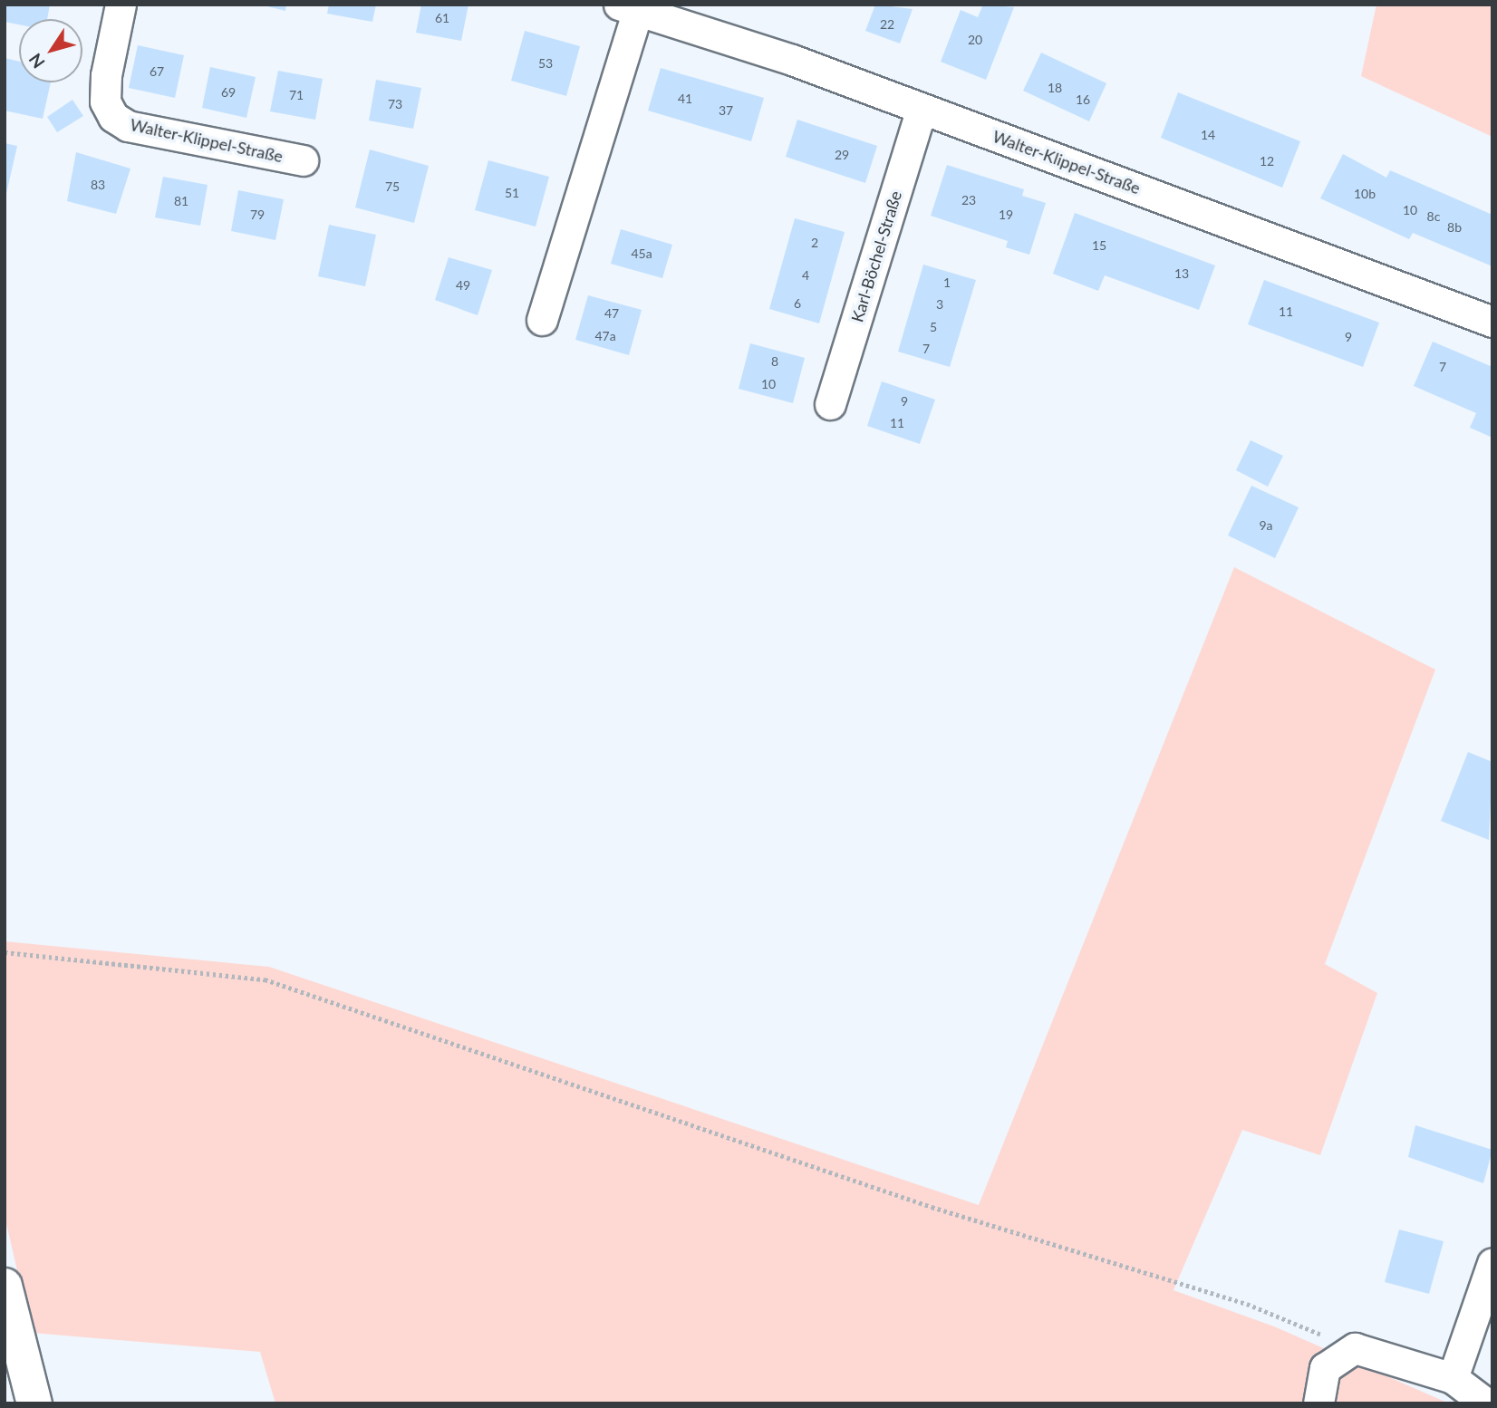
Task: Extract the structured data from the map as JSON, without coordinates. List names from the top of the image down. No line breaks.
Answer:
{"streets":{"street":["Walter-Klippel-Straße","Karl-Böchel-Straße"]},"crossings":[["Walter-Klippel-Straße","Karl-Böchel-Straße"]],"house_numbers":["61","22","20","53","67","18","69","71","41","16","73","37","14","29","12","83","75","51","10b","23","81","10","79","19","8c","8b","2","15","45a","13","4","1","49","6","3","11","47","5","47a","9","7","8","7","10","9","11","9a"],"north":"bottom left"}
